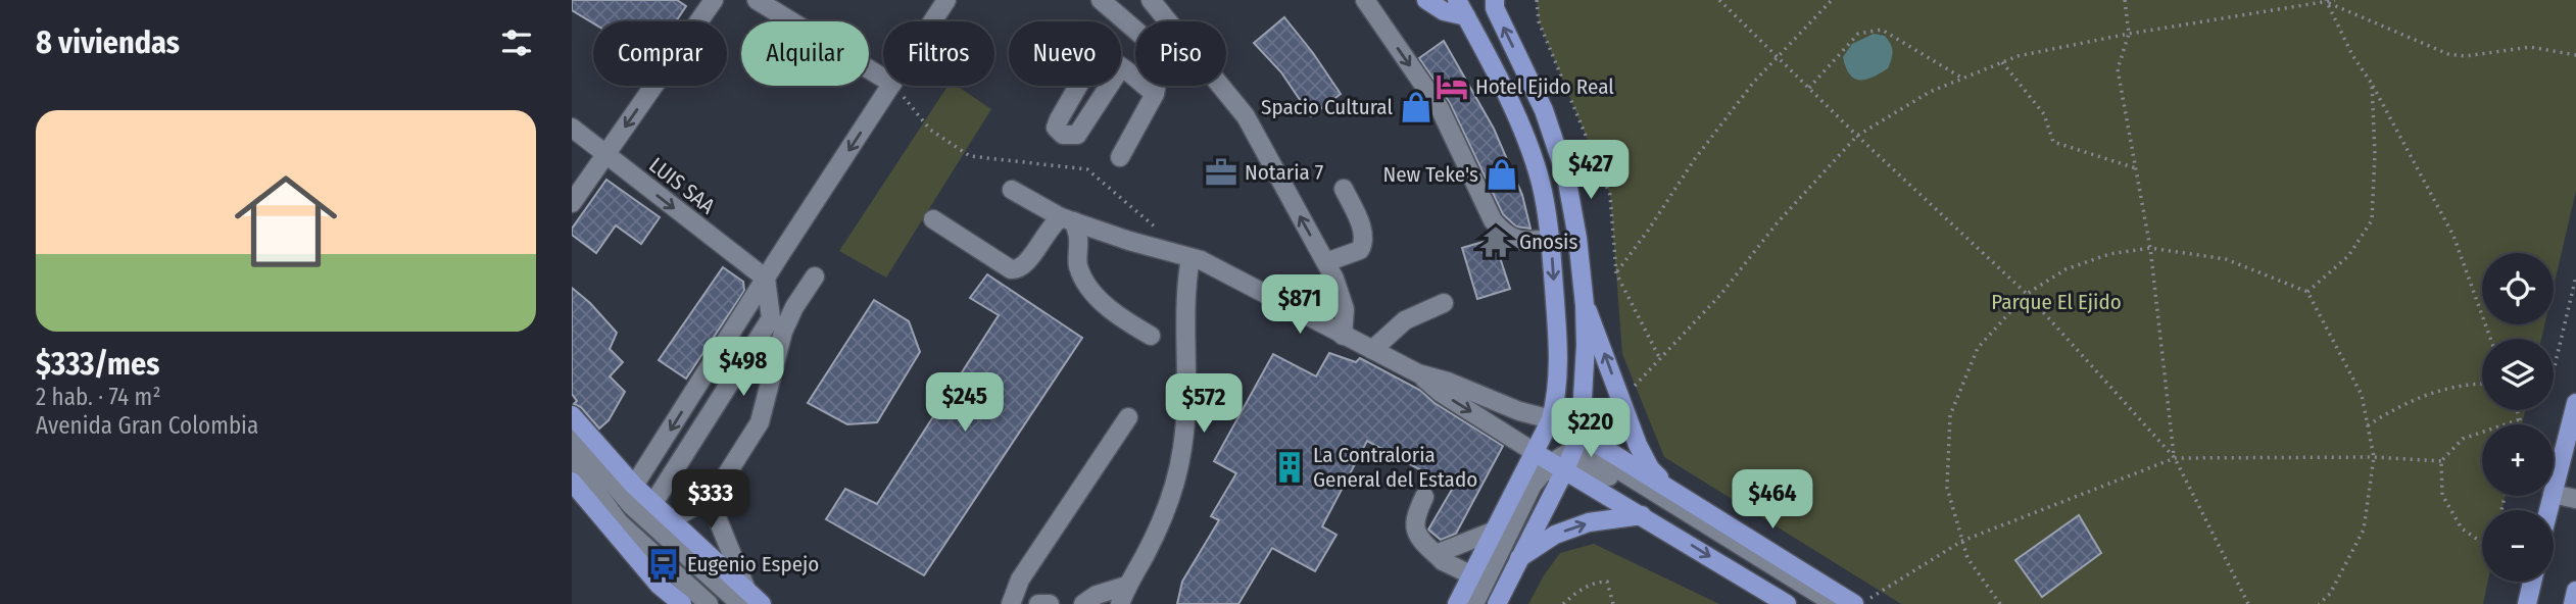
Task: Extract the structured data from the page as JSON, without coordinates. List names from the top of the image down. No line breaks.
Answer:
{"streets":{"street":["LUIS SAA"]},"one_way":["LUIS SAA"],"parks":["Parque El Ejido"],"places":{"hotel":["Hotel Ejido Real"],"shop":["Spacio Cultural","New Teke's"],"office":["Notaria 7"],"temple":["Gnosis"],"building":["La Contraloria General del Estado"],"bus stop":["Eugenio Espejo"]},"page":{"heading":"8 viviendas","chip":["Comprar","Alquilar","Filtros","Nuevo","Piso"],"list":[{"name":"$333/mes","note":"2 hab. · 74 m² · Avenida Gran Colombia"}],"price":["$427","$871","$498","$245","$572","$220","$333","$464"],"map_buttons":["+","−"]}}
